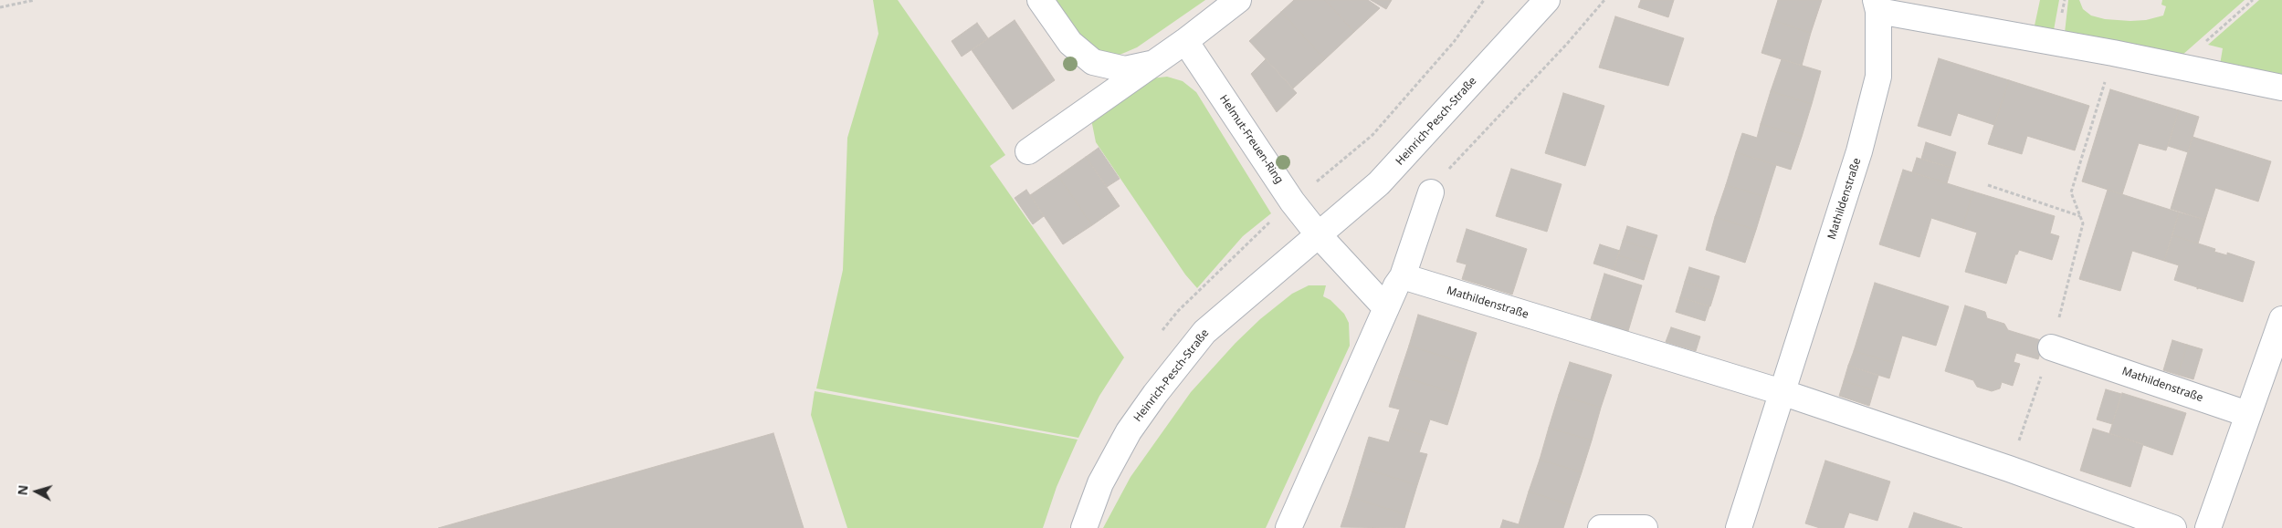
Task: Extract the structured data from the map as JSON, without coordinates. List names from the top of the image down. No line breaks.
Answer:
{"streets":{"street":["Heinrich-Pesch-Straße","Helmut-Freuen-Ring","Mathildenstraße"]},"crossings":[["Heinrich-Pesch-Straße","Helmut-Freuen-Ring"]],"north":"left"}
